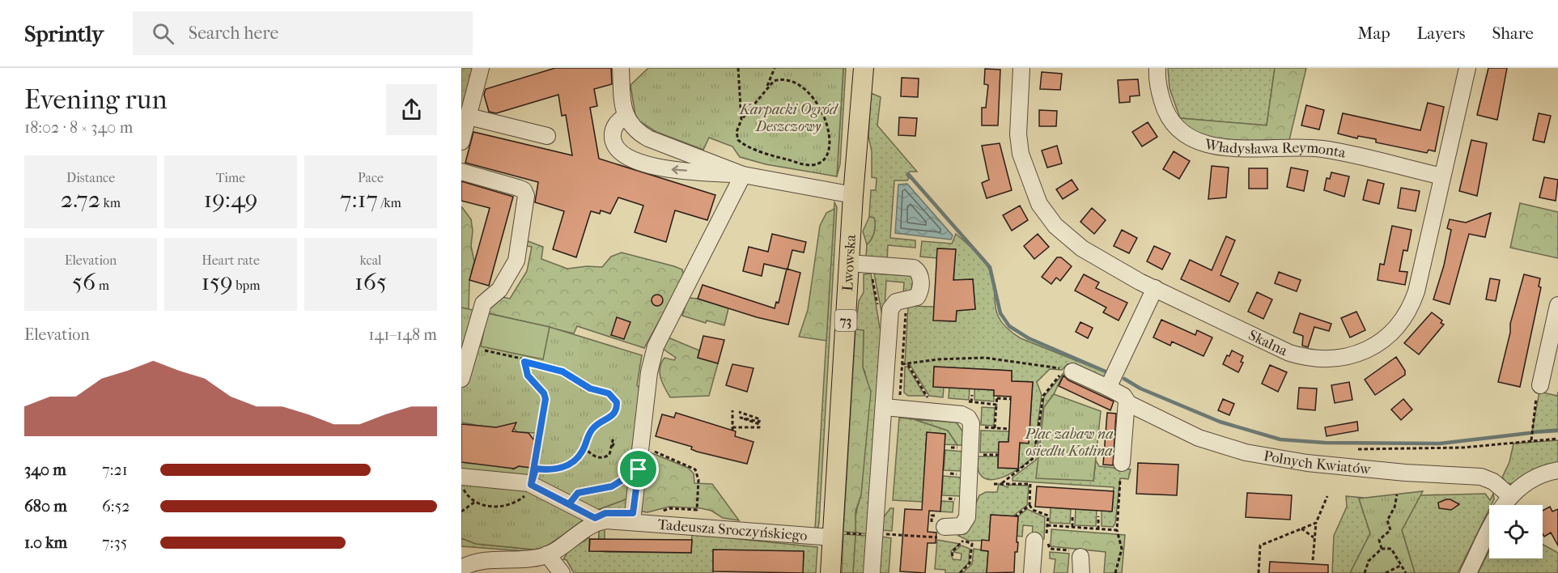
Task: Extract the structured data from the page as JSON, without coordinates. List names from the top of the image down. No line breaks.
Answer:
{"streets":{"main road":["Lwowska","73"],"street":["Władysława Reymonta","Skalna","Polnych Kwiatów","Tadeusza Sroczyńskiego"]},"crossings":[["Władysława Reymonta","Skalna"],["Lwowska","Tadeusza Sroczyńskiego"]],"parks":["Karpacki Ogród Deszczowy","Plac zabaw na osiedlu Kotlina"],"page":{"header":"Sprintly","search":"Search here","nav":["Map","Layers","Share"],"heading":["Evening run","18:02 · 8 × 340 m"],"stats":[["Distance","2.72 km"],["Time","19:49"],["Pace","7:17 /km"],["Elevation","56 m"],["Heart rate","159 bpm"],["kcal","165"]],"chart":["Elevation","141–148 m"],"list":[{"name":"340 m","note":"7:21"},{"name":"680 m","note":"6:52"},{"name":"1.0 km","note":"7:35"}]}}
